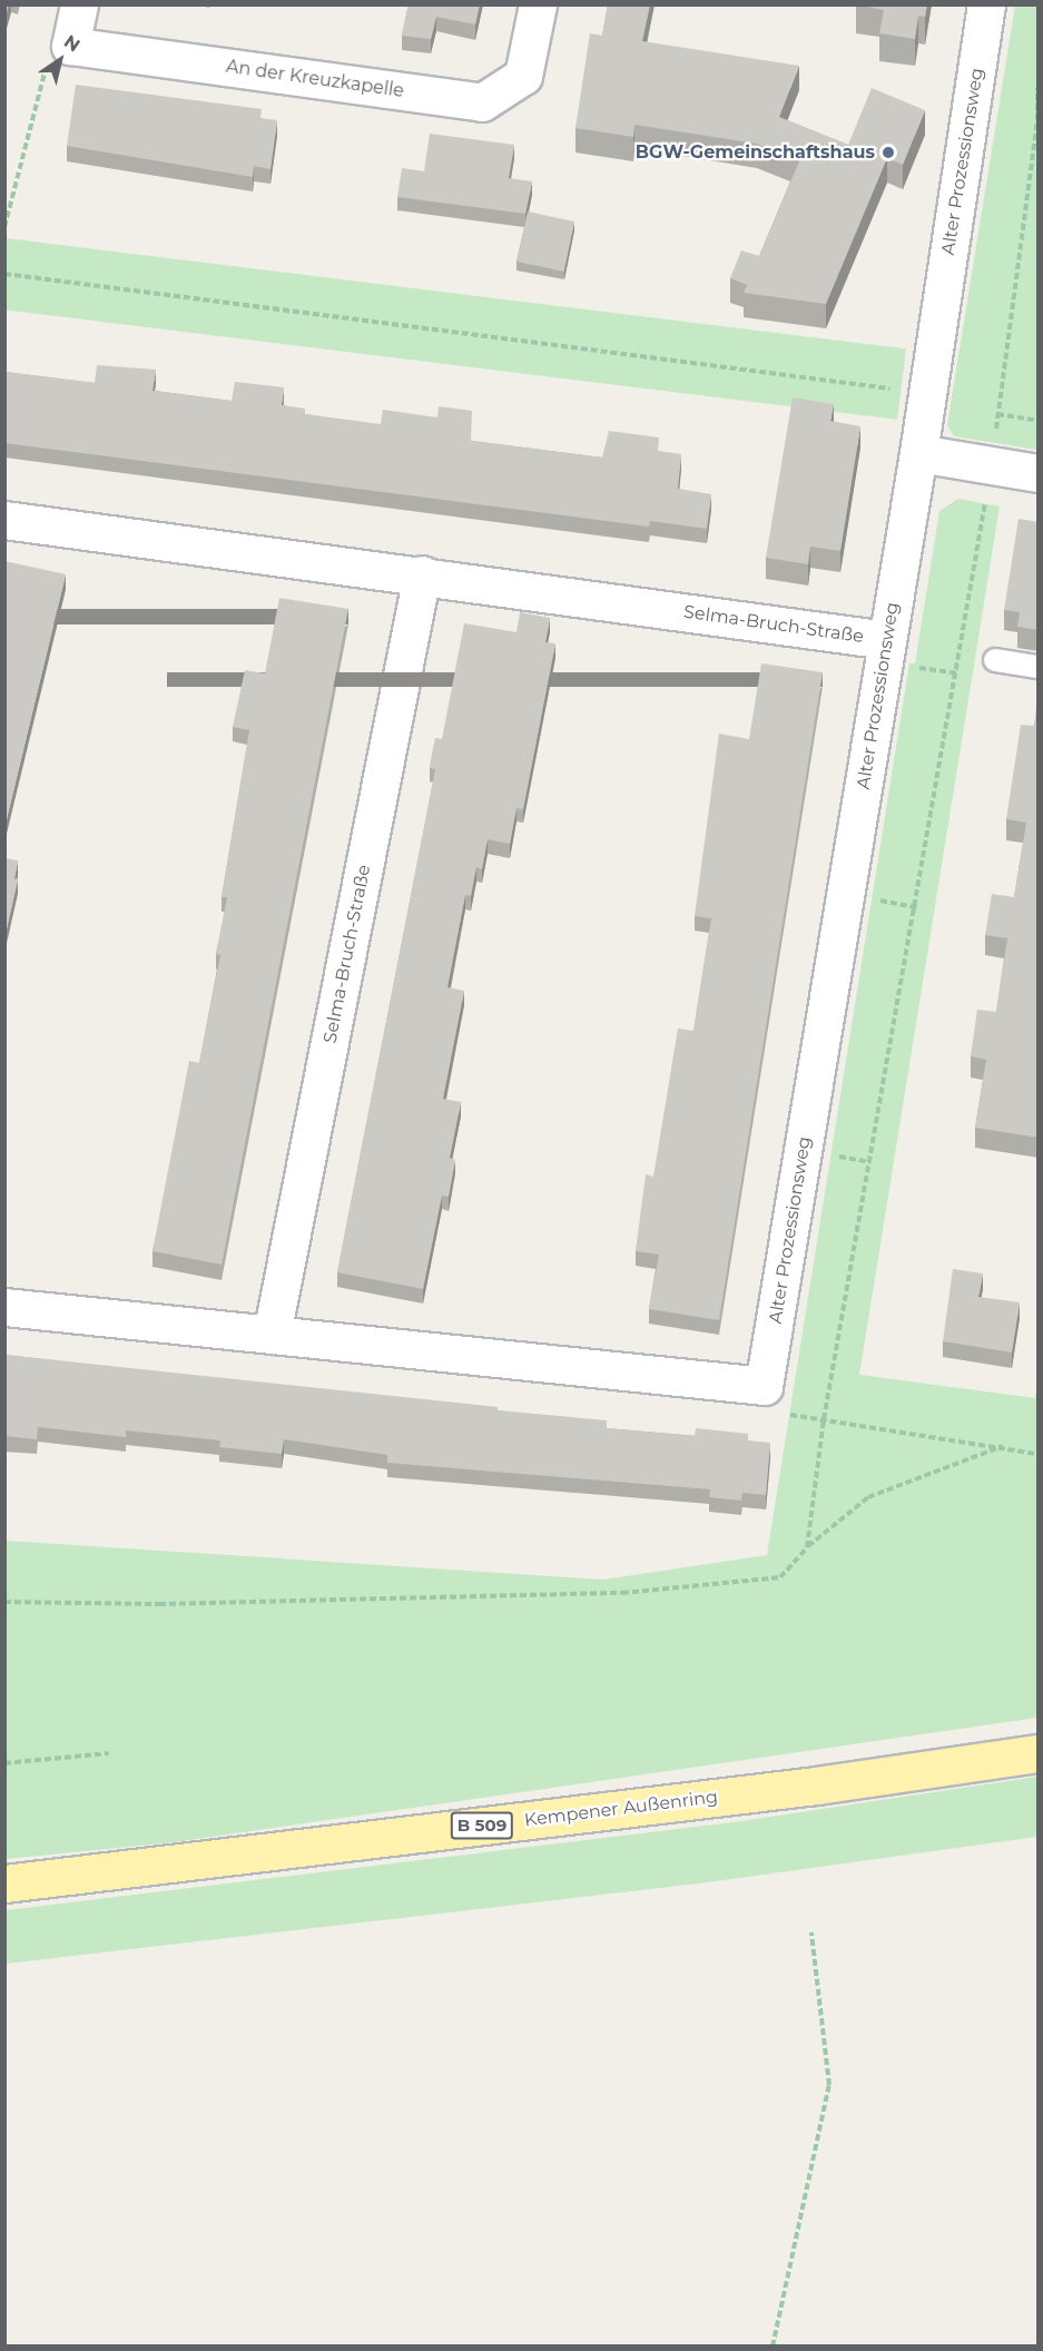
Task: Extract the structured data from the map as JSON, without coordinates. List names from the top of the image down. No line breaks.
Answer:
{"streets":{"main road":["Kempener Außenring","B 509"],"street":["An der Kreuzkapelle","Alter Prozessionsweg","Selma-Bruch-Straße"]},"crossings":[["Alter Prozessionsweg","Selma-Bruch-Straße"]],"places":["BGW-Gemeinschaftshaus"],"north":"top right"}
